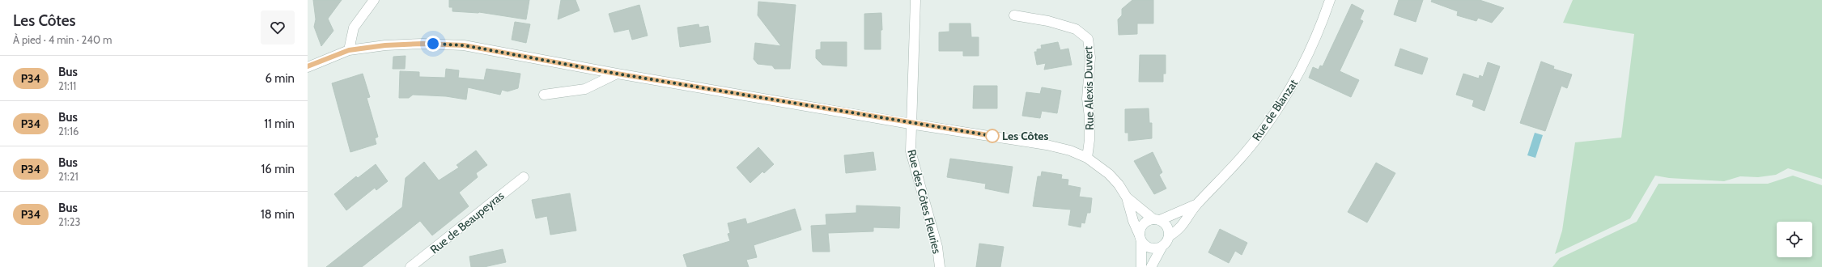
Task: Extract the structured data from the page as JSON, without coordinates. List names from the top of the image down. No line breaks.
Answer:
{"streets":{"street":["Rue Alexis Duvert","Rue de Blanzat","Rue des Côtes Fleuries","Rue de Beaupeyras"]},"places":["Les Côtes"],"lines":["bus line P34"],"page":{"heading":["Les Côtes","À pied · 4 min · 240 m"],"list":[{"mark":"P34","name":"Bus","note":"21:11","value":"6 min"},{"mark":"P34","name":"Bus","note":"21:16","value":"11 min"},{"mark":"P34","name":"Bus","note":"21:21","value":"16 min"},{"mark":"P34","name":"Bus","note":"21:23","value":"18 min"}]}}
